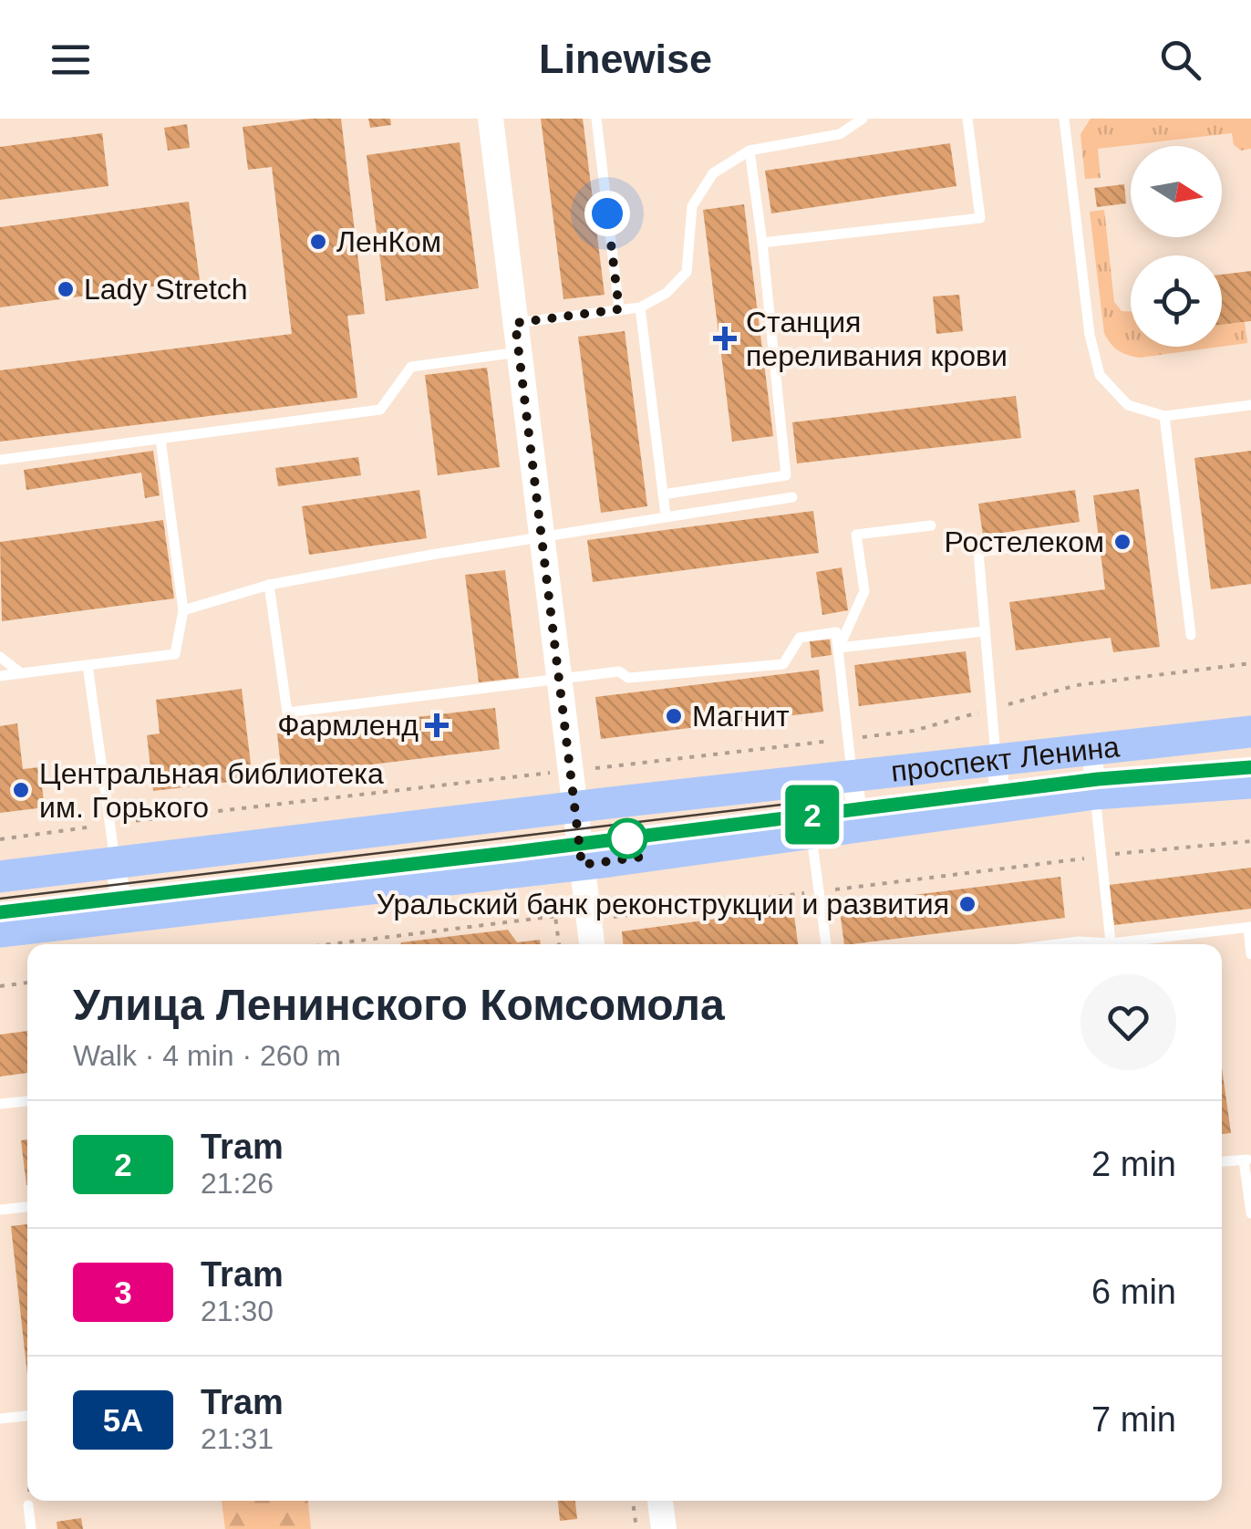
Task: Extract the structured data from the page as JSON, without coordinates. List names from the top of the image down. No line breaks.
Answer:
{"streets":{"main road":["проспект Ленина"]},"places":{"other":["ЛенКом","Lady Stretch","Ростелеком","Магнит","Центральная библиотека им. Горького","Уральский банк реконструкции и развития"],"health":["Станция переливания крови","Фармленд"]},"lines":["tram line 2"],"north":"right","page":{"header":"Linewise","on_map":"2","heading":["Улица Ленинского Комсомола","Walk · 4 min · 260 m"],"list":[{"mark":"2","name":"Tram","note":"21:26","value":"2 min"},{"mark":"3","name":"Tram","note":"21:30","value":"6 min"},{"mark":"5А","name":"Tram","note":"21:31","value":"7 min"}]}}
